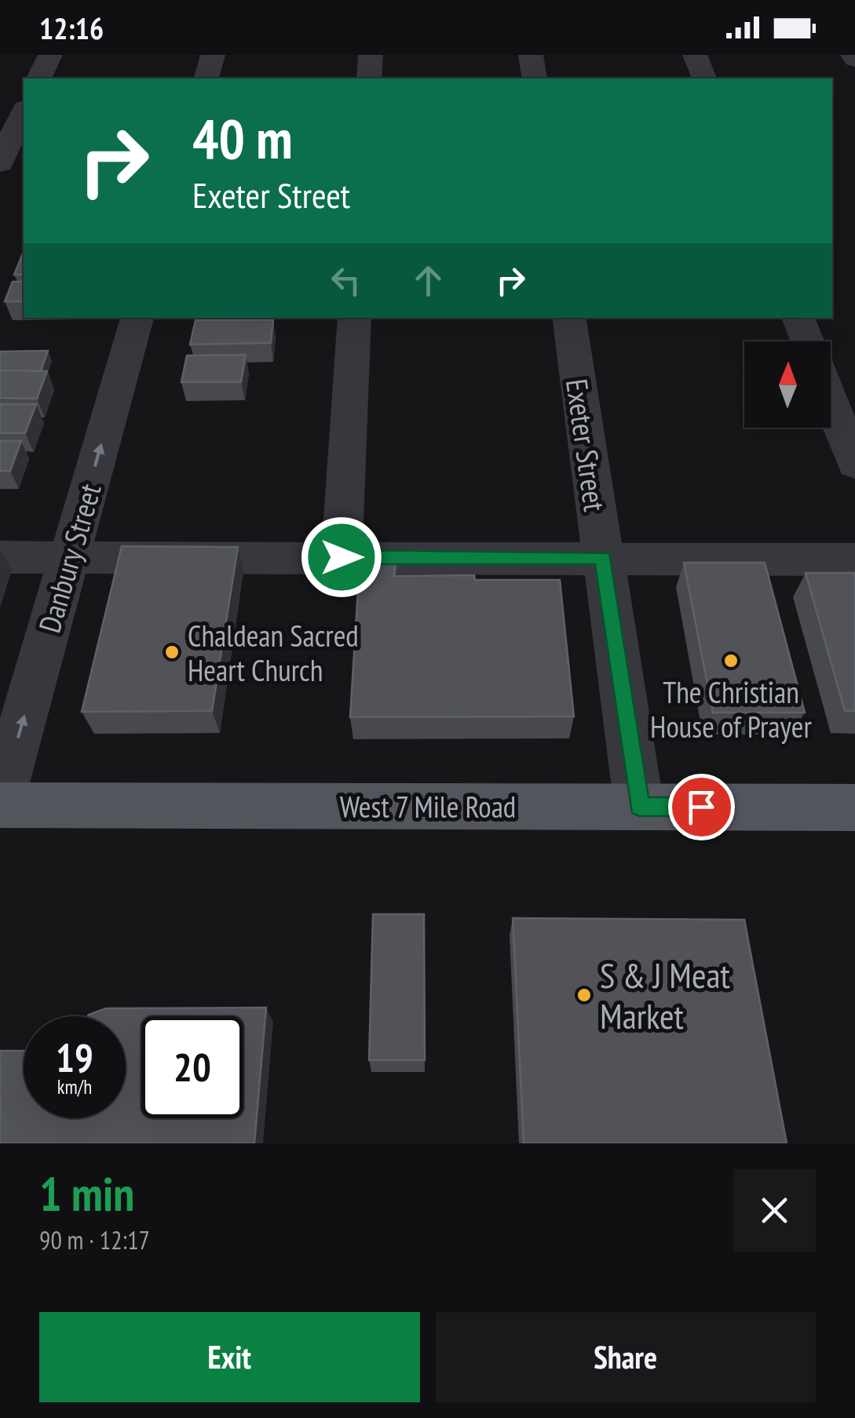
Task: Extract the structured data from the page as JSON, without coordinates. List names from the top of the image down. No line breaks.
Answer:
{"streets":{"main road":["West 7 Mile Road"],"street":["Exeter Street","Danbury Street"]},"crossings":[["Exeter Street","West 7 Mile Road"],["Danbury Street","West 7 Mile Road"]],"places":["Chaldean Sacred Heart Church","The Christian House of Prayer","S & J Meat Market"],"north":"top","page":{"status":"12:16","turn":["40 m","Exeter Street"],"speed":"19 km/h","limit":"20","heading":["1 min","90 m · 12:17"],"buttons":["Exit","Share"]}}
